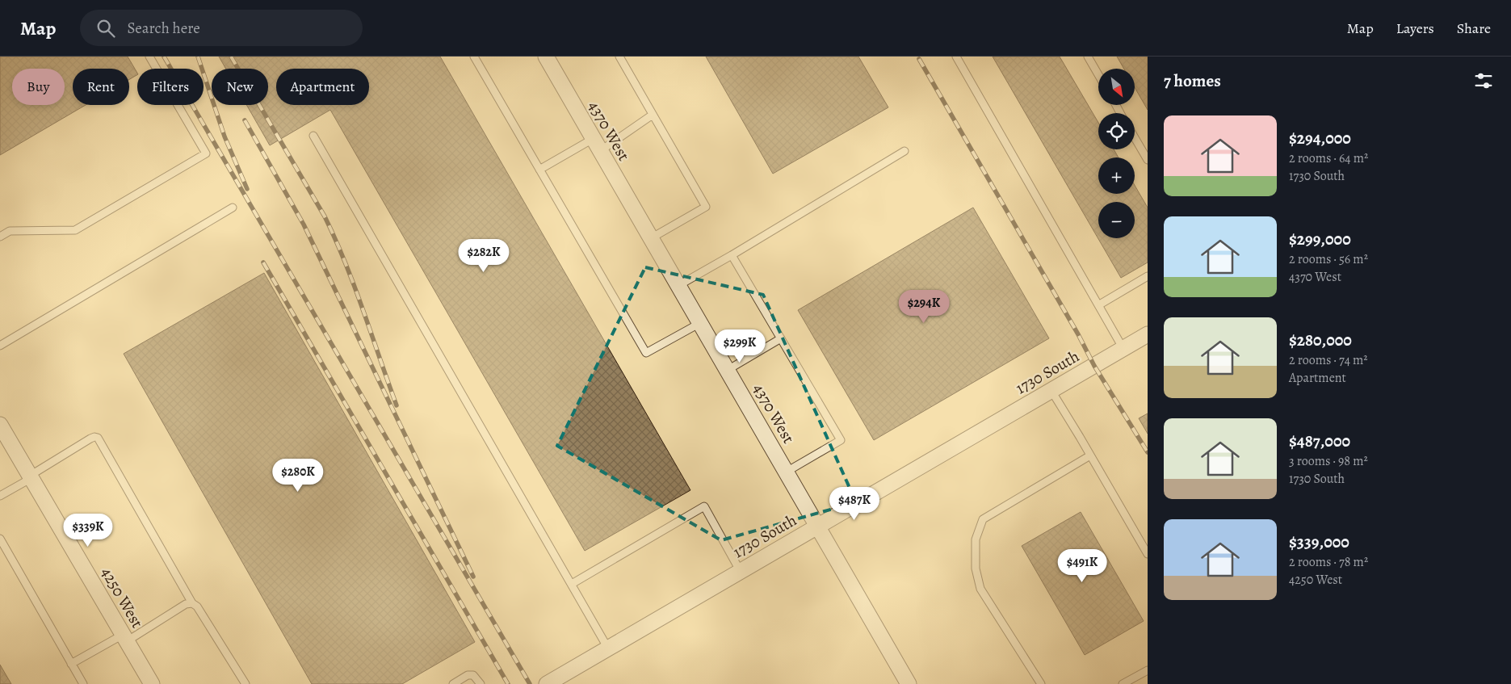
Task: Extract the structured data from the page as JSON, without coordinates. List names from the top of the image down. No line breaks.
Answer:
{"streets":{"street":["4370 West","1730 South","4250 West"]},"crossings":[["4370 West","1730 South"]],"north":"bottom right","page":{"header":"Map","search":"Search here","nav":["Map","Layers","Share"],"heading":"7 homes","map_buttons":["+","−"],"chip":["Buy","Rent","Filters","New","Apartment"],"list":[{"name":"$294,000","note":"2 rooms · 64 m² · 1730 South"},{"name":"$299,000","note":"2 rooms · 56 m² · 4370 West"},{"name":"$280,000","note":"2 rooms · 74 m² · Apartment"},{"name":"$487,000","note":"3 rooms · 98 m² · 1730 South"},{"name":"$339,000","note":"2 rooms · 78 m² · 4250 West"}],"price":["$282K","$294K","$299K","$280K","$487K","$339K","$491K"]}}
